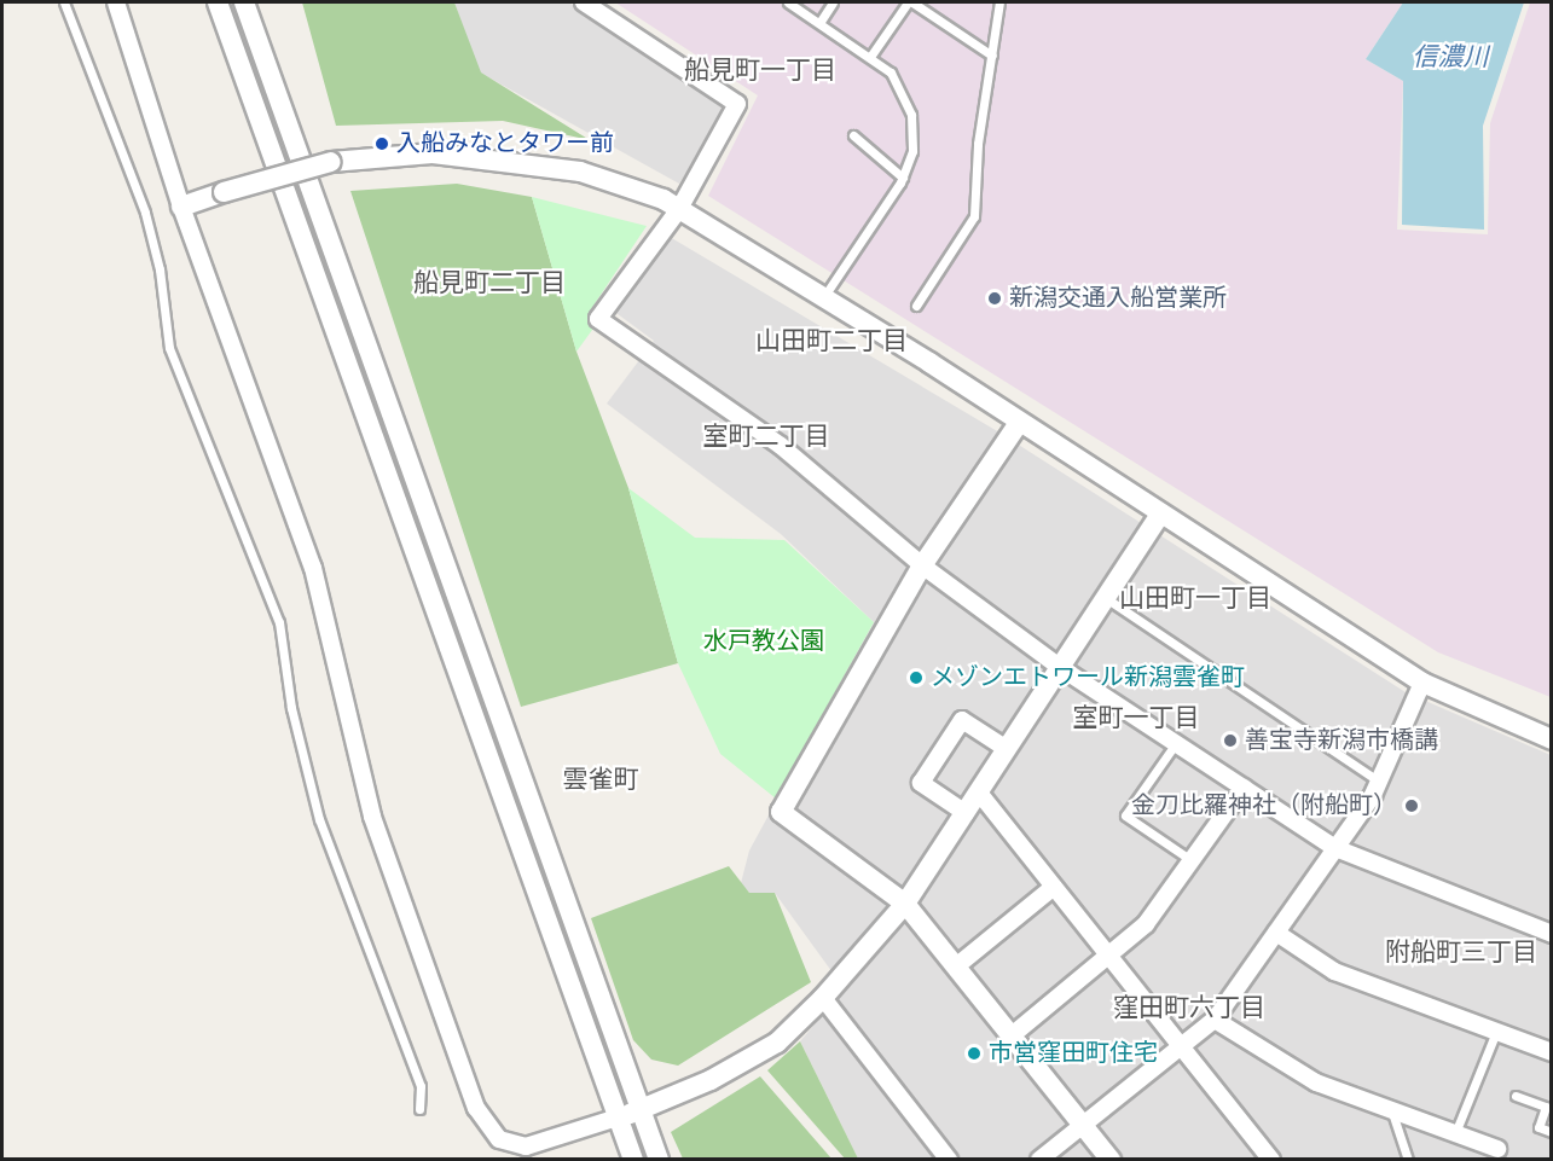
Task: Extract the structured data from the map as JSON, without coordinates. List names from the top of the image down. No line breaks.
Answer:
{"districts":["船見町一丁目","船見町二丁目","山田町二丁目","室町二丁目","山田町一丁目","室町一丁目","雲雀町","附船町三丁目","窪田町六丁目"],"water":["信濃川"],"parks":["水戸教公園"],"places":["入船みなとタワー前","新潟交通入船営業所","メゾンエトワール新潟雲雀町","善宝寺新潟市橋講","金刀比羅神社（附船町）","市営窪田町住宅"]}
